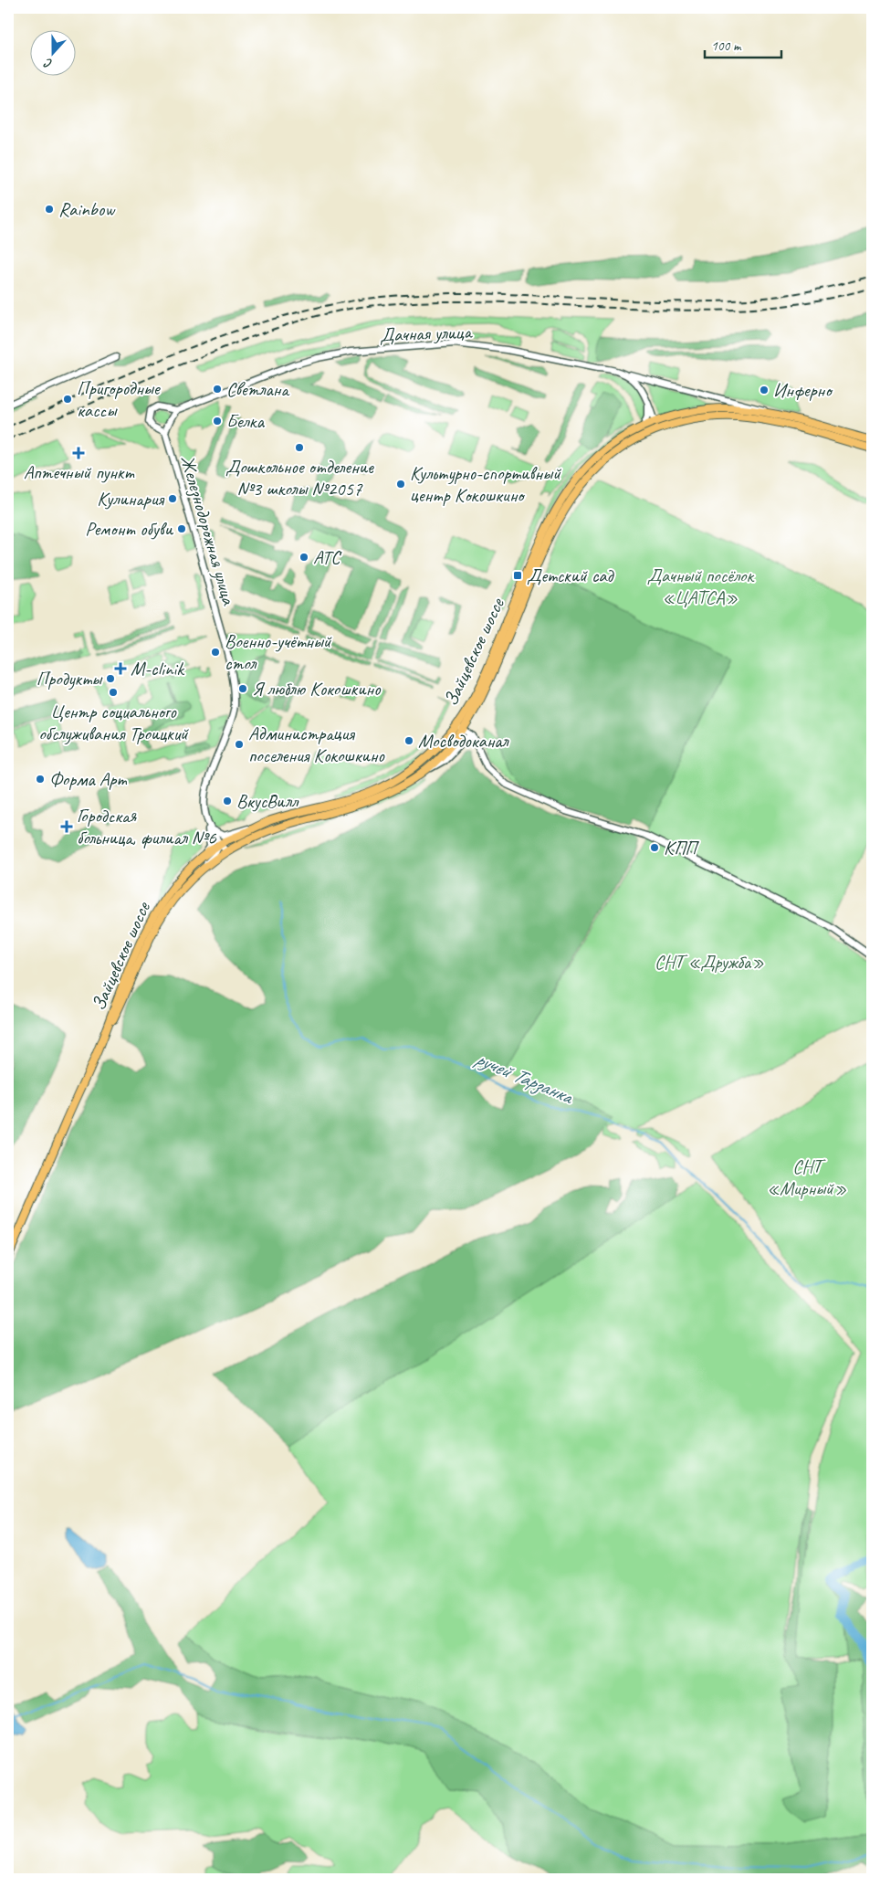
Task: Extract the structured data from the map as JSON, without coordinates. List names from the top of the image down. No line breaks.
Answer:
{"streets":{"main road":["Зайцевское шоссе"],"street":["Дачная улица","Железнодорожная улица"]},"crossings":[["Дачная улица","Железнодорожная улица"],["Дачная улица","Зайцевское шоссе"],["Железнодорожная улица","Зайцевское шоссе"]],"water":["ручей Тарзанка"],"parks":["Дачный посёлок «ЦАТСА»","СНТ «Дружба»","СНТ «Мирный»"],"places":{"other":["Rainbow","Светлана","Инферно","Пригородные кассы","Белка","Дошкольное отделение №3 школы №2057","Культурно-спортивный центр Кокошкино","Кулинария","Ремонт обуви","АТС","Военно-учётный стол","Продукты","Я люблю Кокошкино","Центр социального обслуживания Троицкий","Мосводоканал","Администрация поселения Кокошкино","Форма Арт","ВкусВилл","КПП"],"health":["Аптечный пункт","M-clinik","Городская больница, филиал №6"],"transit":["Детский сад"]},"scale_bar":"100 m","north":"bottom"}
